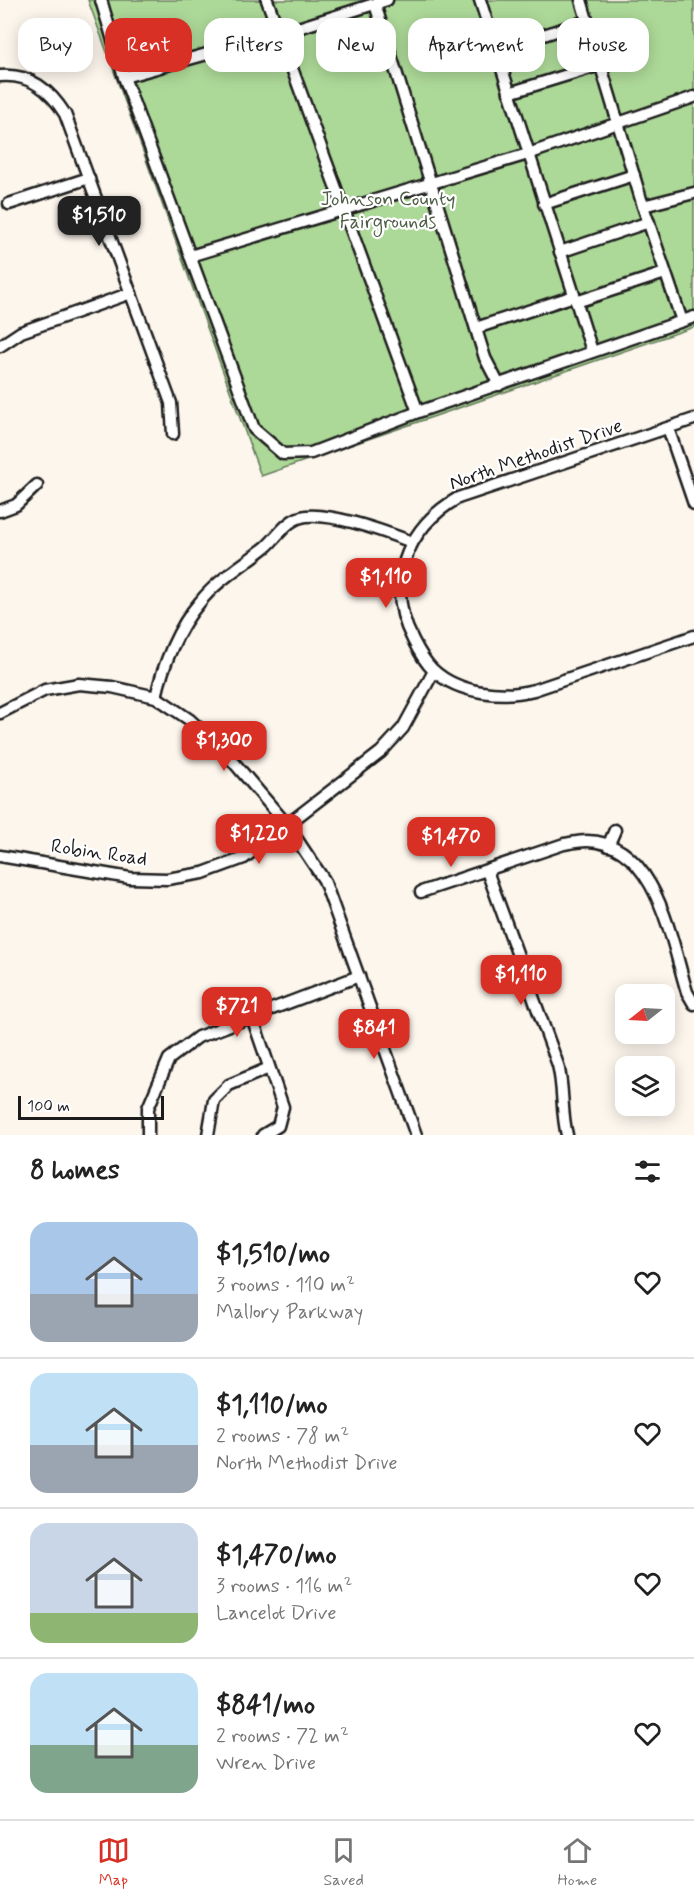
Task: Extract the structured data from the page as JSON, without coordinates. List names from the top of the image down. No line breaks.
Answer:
{"streets":{"street":["North Methodist Drive","Robin Road"]},"crossings":[["North Methodist Drive","Robin Road"]],"parks":["Johnson County Fairgrounds"],"scale_bar":"100 m","north":"left","page":{"chip":["Buy","Rent","Filters","New","Apartment","House"],"price":["$1,510","$1,110","$1,300","$1,220","$1,470","$1,110","$721","$841"],"scale":"100 m","heading":"8 homes","list":[{"name":"$1,510/mo","note":"3 rooms · 110 m² · Mallory Parkway"},{"name":"$1,110/mo","note":"2 rooms · 78 m² · North Methodist Drive"},{"name":"$1,470/mo","note":"3 rooms · 116 m² · Lancelot Drive"},{"name":"$841/mo","note":"2 rooms · 72 m² · Wren Drive"}],"tabs":["Map","Saved","Home"]}}
